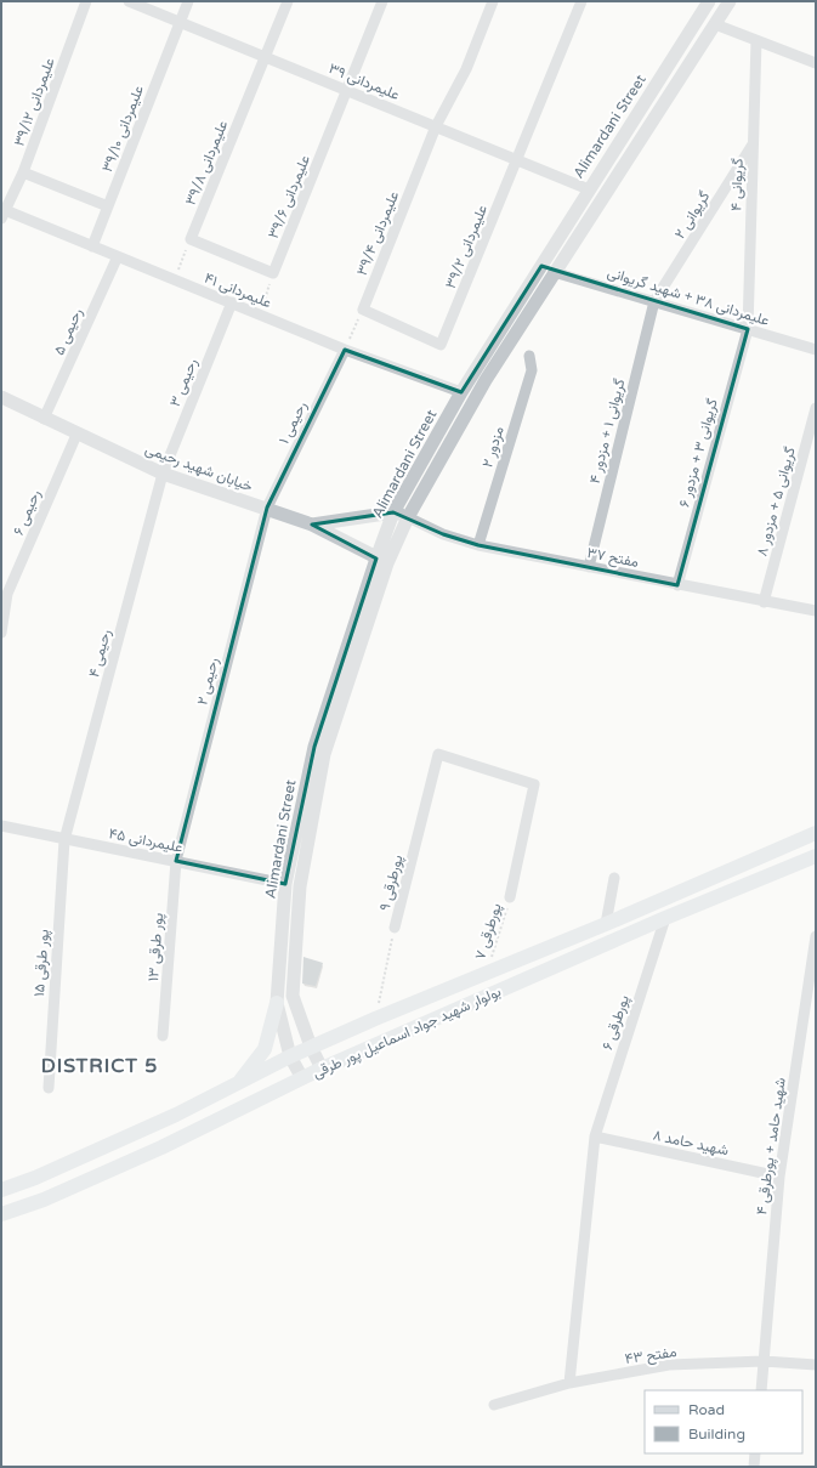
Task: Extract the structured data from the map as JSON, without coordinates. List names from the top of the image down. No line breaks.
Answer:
{"streets":{"main road":["بولوار شهید جواد اسماعیل پور طرقی"],"street":["علیمردانی ۳۹","علیمردانی ۳۹/۱۲","Alimardani Street","علیمردانی ۳۹/۱۰","علیمردانی ۳۹/۸","گریوانی ۴","علیمردانی ۳۹/۶","گریوانی ۲","علیمردانی ۳۹/۴","علیمردانی ۳۹/۲","علیمردانی ۴۱","علیمردانی ۳۸ + شهید گریوانی","رحیمی ۵","رحیمی ۳","رحیمی ۱","گریوانی ۱ + مزدور ۴","مزدور ۲","گریوانی ۳ + مزدور ۶","خیابان شهید رحیمی","گریوانی ۵ + مزدور ۸","رحیمی ۶","مفتح ۳۷","رحیمی ۴","رحیمی ۲","علیمردانی ۴۵","پورطرقی ۹","پور طرقی ۱۳","پور طرقی ۱۵","پورطرقی ۶","شهید حامد ۸","شهید حامد + پورطرقی ۴","مفتح ۴۳"],"path":["پورطرقی ۷"]},"crossings":[["علیمردانی ۳۹","Alimardani Street"],["علیمردانی ۳۹","علیمردانی ۳۹/۱۰"],["علیمردانی ۳۹","علیمردانی ۳۹/۸"],["علیمردانی ۳۹","علیمردانی ۳۹/۶"],["علیمردانی ۳۹","علیمردانی ۳۹/۴"],["علیمردانی ۳۹","علیمردانی ۳۹/۲"],["علیمردانی ۳۹/۱۲","علیمردانی ۴۱"],["Alimardani Street","علیمردانی ۴۱"],["Alimardani Street","علیمردانی ۳۸ + شهید گریوانی"],["Alimardani Street","خیابان شهید رحیمی"],["Alimardani Street","مفتح ۳۷"],["Alimardani Street","علیمردانی ۴۵"],["Alimardani Street","بولوار شهید جواد اسماعیل پور طرقی"],["علیمردانی ۳۹/۱۰","علیمردانی ۴۱"],["گریوانی ۴","گریوانی ۲"],["گریوانی ۴","علیمردانی ۳۸ + شهید گریوانی"],["گریوانی ۴","گریوانی ۳ + مزدور ۶"],["گریوانی ۲","علیمردانی ۳۸ + شهید گریوانی"],["گریوانی ۲","گریوانی ۱ + مزدور ۴"],["علیمردانی ۳۹/۴","علیمردانی ۳۹/۲"],["علیمردانی ۴۱","رحیمی ۵"],["علیمردانی ۴۱","رحیمی ۳"],["علیمردانی ۴۱","رحیمی ۱"],["علیمردانی ۳۸ + شهید گریوانی","گریوانی ۱ + مزدور ۴"],["علیمردانی ۳۸ + شهید گریوانی","گریوانی ۳ + مزدور ۶"],["رحیمی ۵","خیابان شهید رحیمی"],["رحیمی ۳","خیابان شهید رحیمی"],["رحیمی ۳","رحیمی ۴"],["رحیمی ۱","خیابان شهید رحیمی"],["رحیمی ۱","رحیمی ۲"],["گریوانی ۱ + مزدور ۴","مفتح ۳۷"],["مزدور ۲","مفتح ۳۷"],["گریوانی ۳ + مزدور ۶","مفتح ۳۷"],["خیابان شهید رحیمی","رحیمی ۶"],["خیابان شهید رحیمی","رحیمی ۴"],["خیابان شهید رحیمی","رحیمی ۲"],["گریوانی ۵ + مزدور ۸","مفتح ۳۷"],["رحیمی ۴","علیمردانی ۴۵"],["رحیمی ۴","پور طرقی ۱۵"],["رحیمی ۲","علیمردانی ۴۵"],["رحیمی ۲","پور طرقی ۱۳"],["علیمردانی ۴۵","پور طرقی ۱۳"],["علیمردانی ۴۵","پور طرقی ۱۵"],["پورطرقی ۹","پورطرقی ۷"],["پورطرقی ۹","بولوار شهید جواد اسماعیل پور طرقی"],["پورطرقی ۷","بولوار شهید جواد اسماعیل پور طرقی"],["پورطرقی ۶","بولوار شهید جواد اسماعیل پور طرقی"],["پورطرقی ۶","شهید حامد ۸"],["پورطرقی ۶","مفتح ۴۳"],["شهید حامد ۸","شهید حامد + پورطرقی ۴"],["شهید حامد + پورطرقی ۴","مفتح ۴۳"]],"districts":["DISTRICT 5"],"legend":["Road","Building"]}
